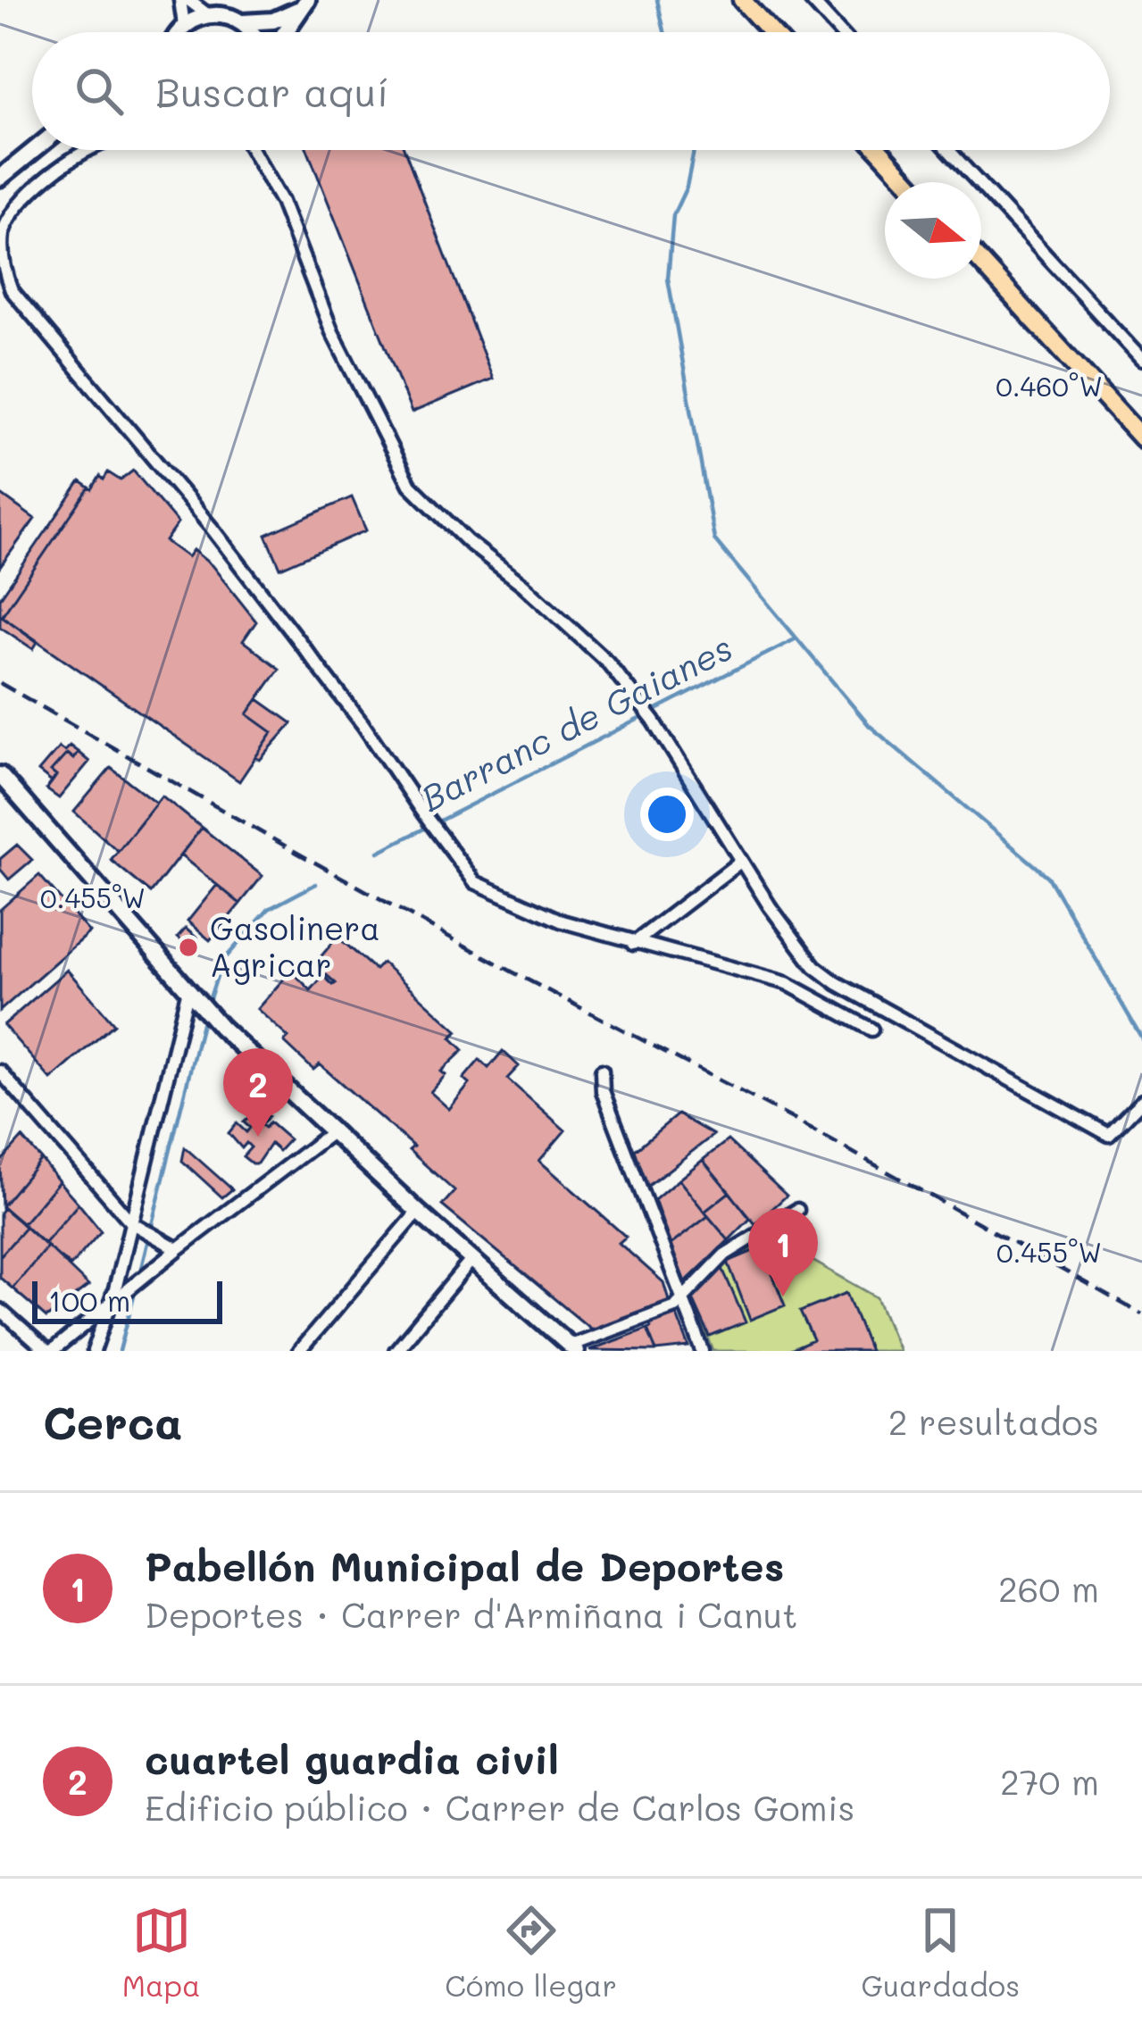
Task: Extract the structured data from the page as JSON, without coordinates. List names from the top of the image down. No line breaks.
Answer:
{"water":["Barranc de Gaianes"],"places":["Gasolinera Agricar"],"scale_bar":"100 m","north":"right","page":{"search":"Buscar aquí","pins":["2","1"],"scale":"100 m","heading":["Cerca","2 resultados"],"list":[{"mark":"1","name":"Pabellón Municipal de Deportes","note":"Deportes · Carrer d'Armiñana i Canut","value":"260 m"},{"mark":"2","name":"cuartel guardia civil","note":"Edificio público · Carrer de Carlos Gomis","value":"270 m"}],"nav":["Mapa","Cómo llegar","Guardados"]},"coordinates":["0.460°W","0.455°W"]}
